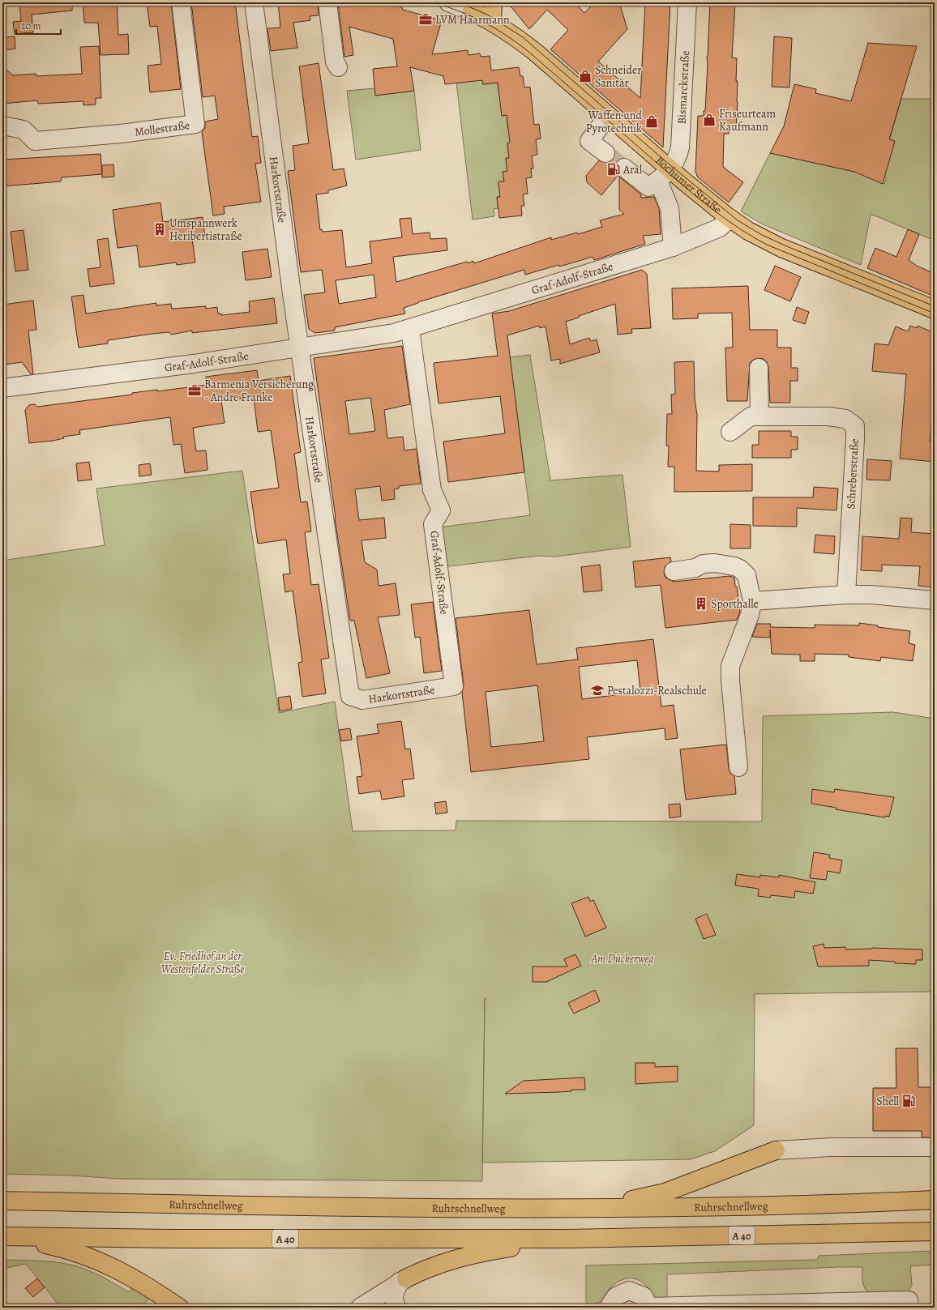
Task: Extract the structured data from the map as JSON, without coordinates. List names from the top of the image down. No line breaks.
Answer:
{"streets":{"main road":["Bochumer Straße","Ruhrschnellweg","A 40"],"street":["Bismarckstraße","Mollestraße","Harkortstraße","Graf-Adolf-Straße","Schreberstraße"]},"crossings":[["Bismarckstraße","Bochumer Straße"],["Bochumer Straße","Graf-Adolf-Straße"],["Harkortstraße","Graf-Adolf-Straße"]],"parks":["Ev. Friedhof an der Westenfelder Straße","Am Dückerweg"],"places":{"office":["LVM Haarmann","Barmenia Versicherung - Andre Franke"],"shop":["Schneider Sanitär","Friseurteam Kaufmann","Waffen und Pyrotechnik"],"fuel station":["Aral","Shell"],"building":["Umspannwerk Heribertistraße","Sporthalle"],"school or university":["Pestalozzi-Realschule"]},"scale_bar":"20 m"}
